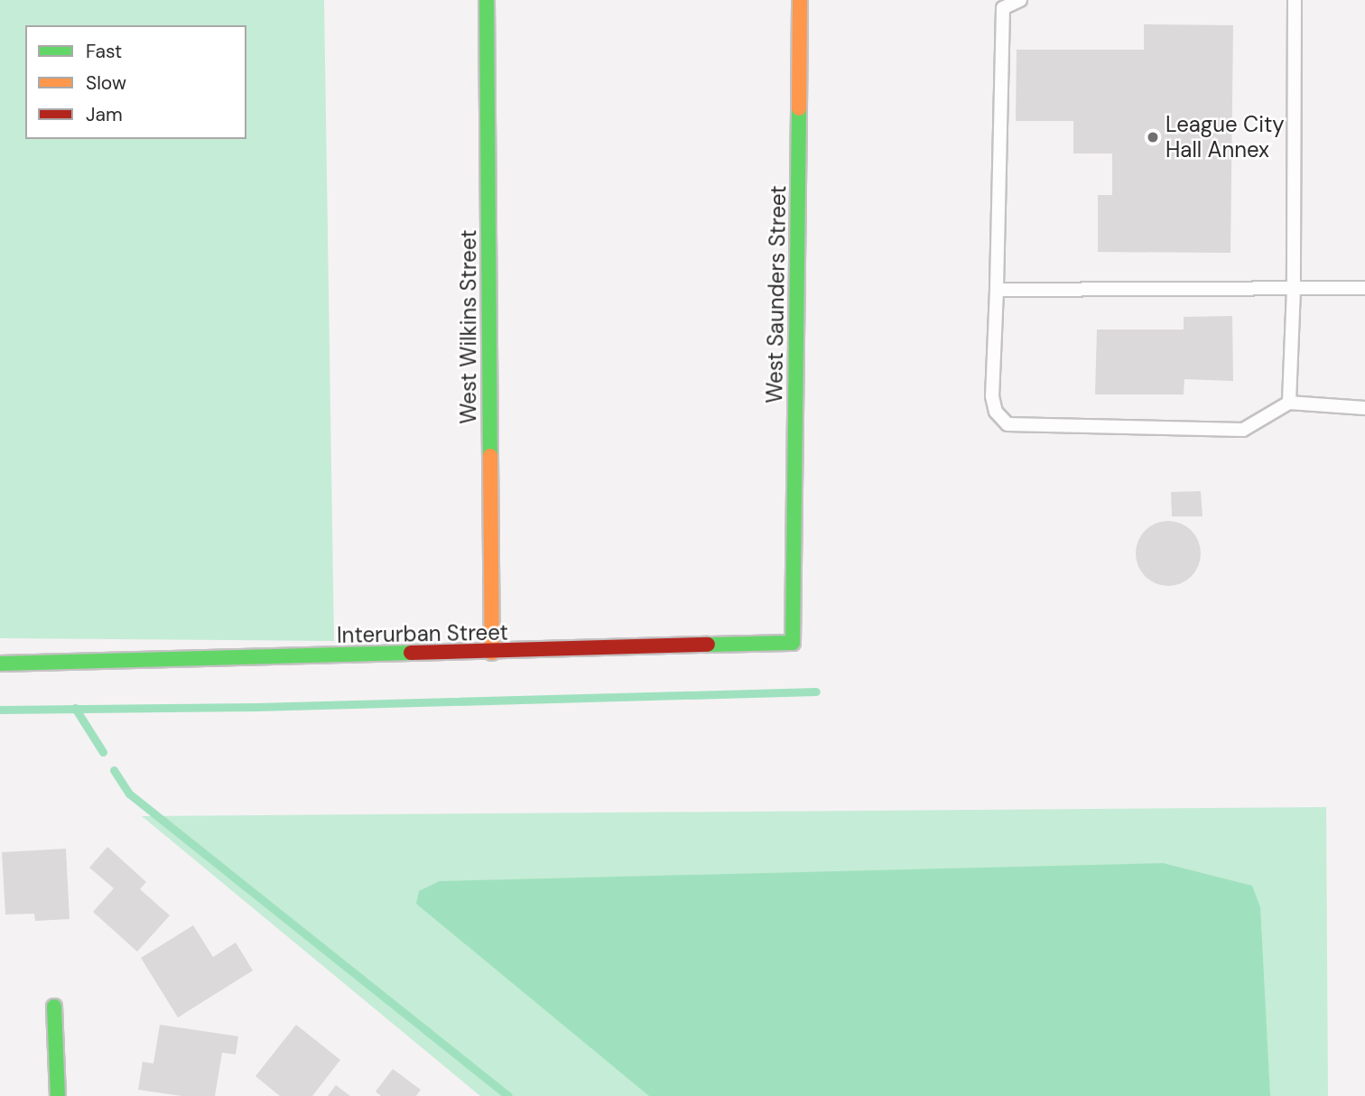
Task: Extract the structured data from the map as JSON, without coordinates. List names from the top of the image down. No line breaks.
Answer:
{"streets":{"street":["West Saunders Street","West Wilkins Street","Interurban Street"]},"crossings":[["West Saunders Street","Interurban Street"],["West Wilkins Street","Interurban Street"]],"places":["League City Hall Annex"],"legend":["Fast","Slow","Jam"]}
